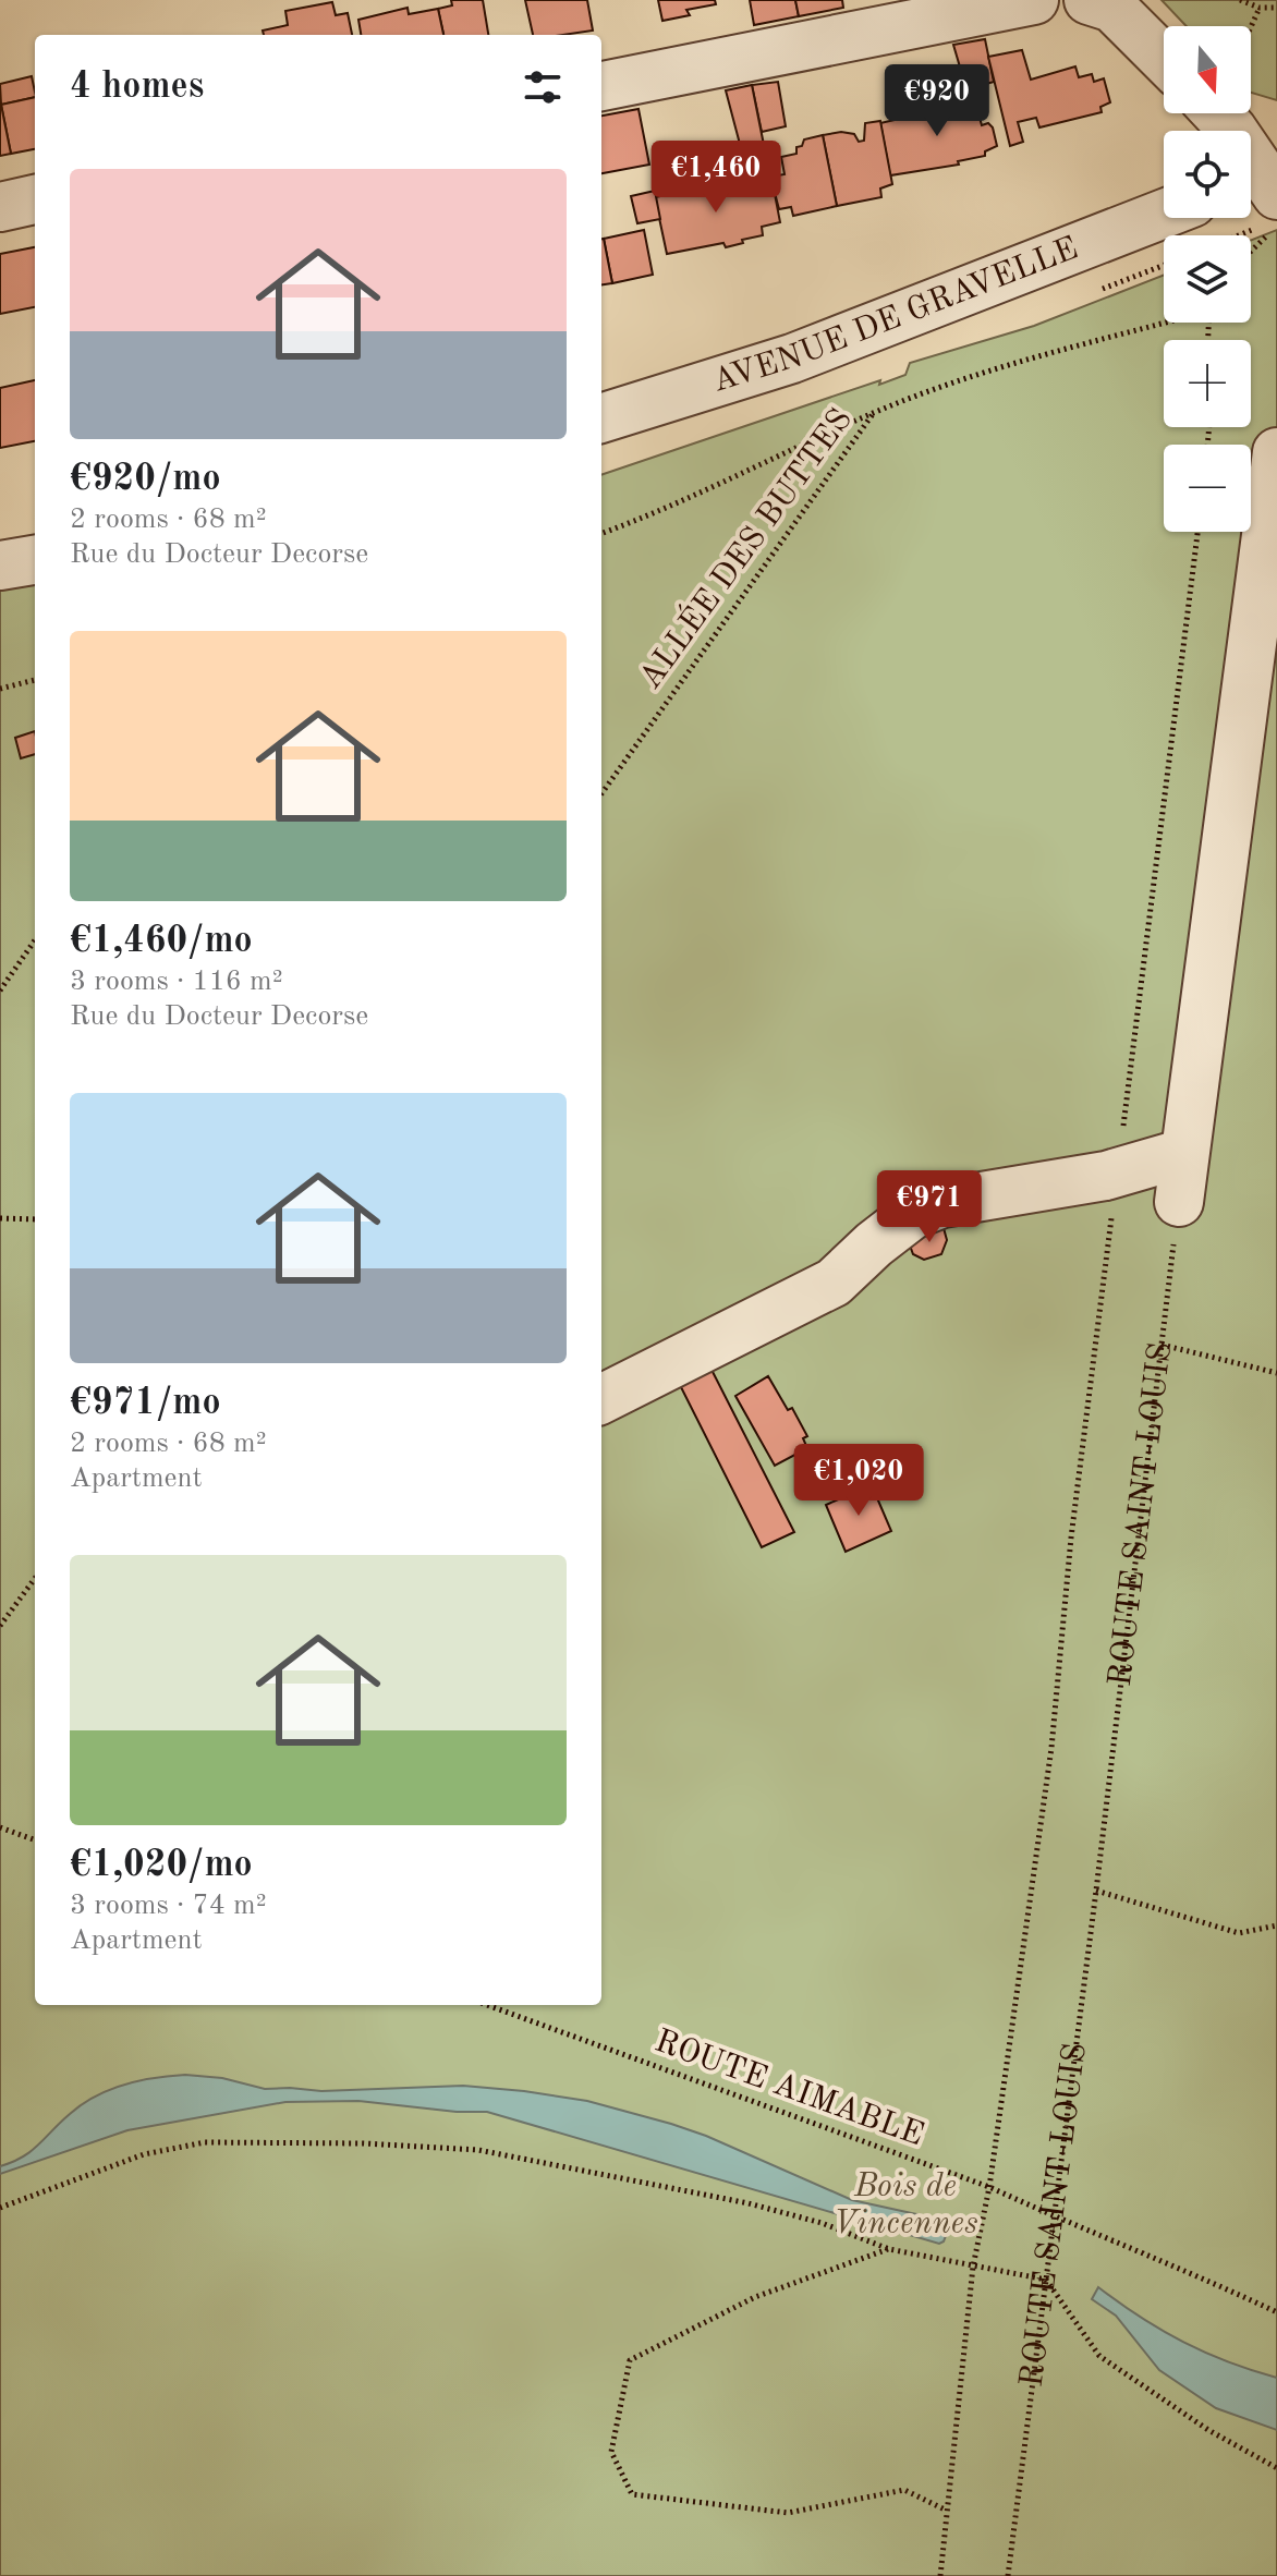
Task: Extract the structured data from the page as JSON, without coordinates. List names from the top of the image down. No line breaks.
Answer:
{"streets":{"street":["AVENUE DE GRAVELLE"],"path":["ALLÉE DES BUTTES","ROUTE SAINT-LOUIS","ROUTE AIMABLE"]},"crossings":[["ROUTE SAINT-LOUIS","ROUTE AIMABLE"]],"parks":["Bois de Vincennes"],"north":"bottom","page":{"map_buttons":["+","−"],"heading":"4 homes","price":["€920","€1,460","€971","€1,020"],"list":[{"name":"€920/mo","note":"2 rooms · 68 m² · Rue du Docteur Decorse"},{"name":"€1,460/mo","note":"3 rooms · 116 m² · Rue du Docteur Decorse"},{"name":"€971/mo","note":"2 rooms · 68 m² · Apartment"},{"name":"€1,020/mo","note":"3 rooms · 74 m² · Apartment"}]}}
